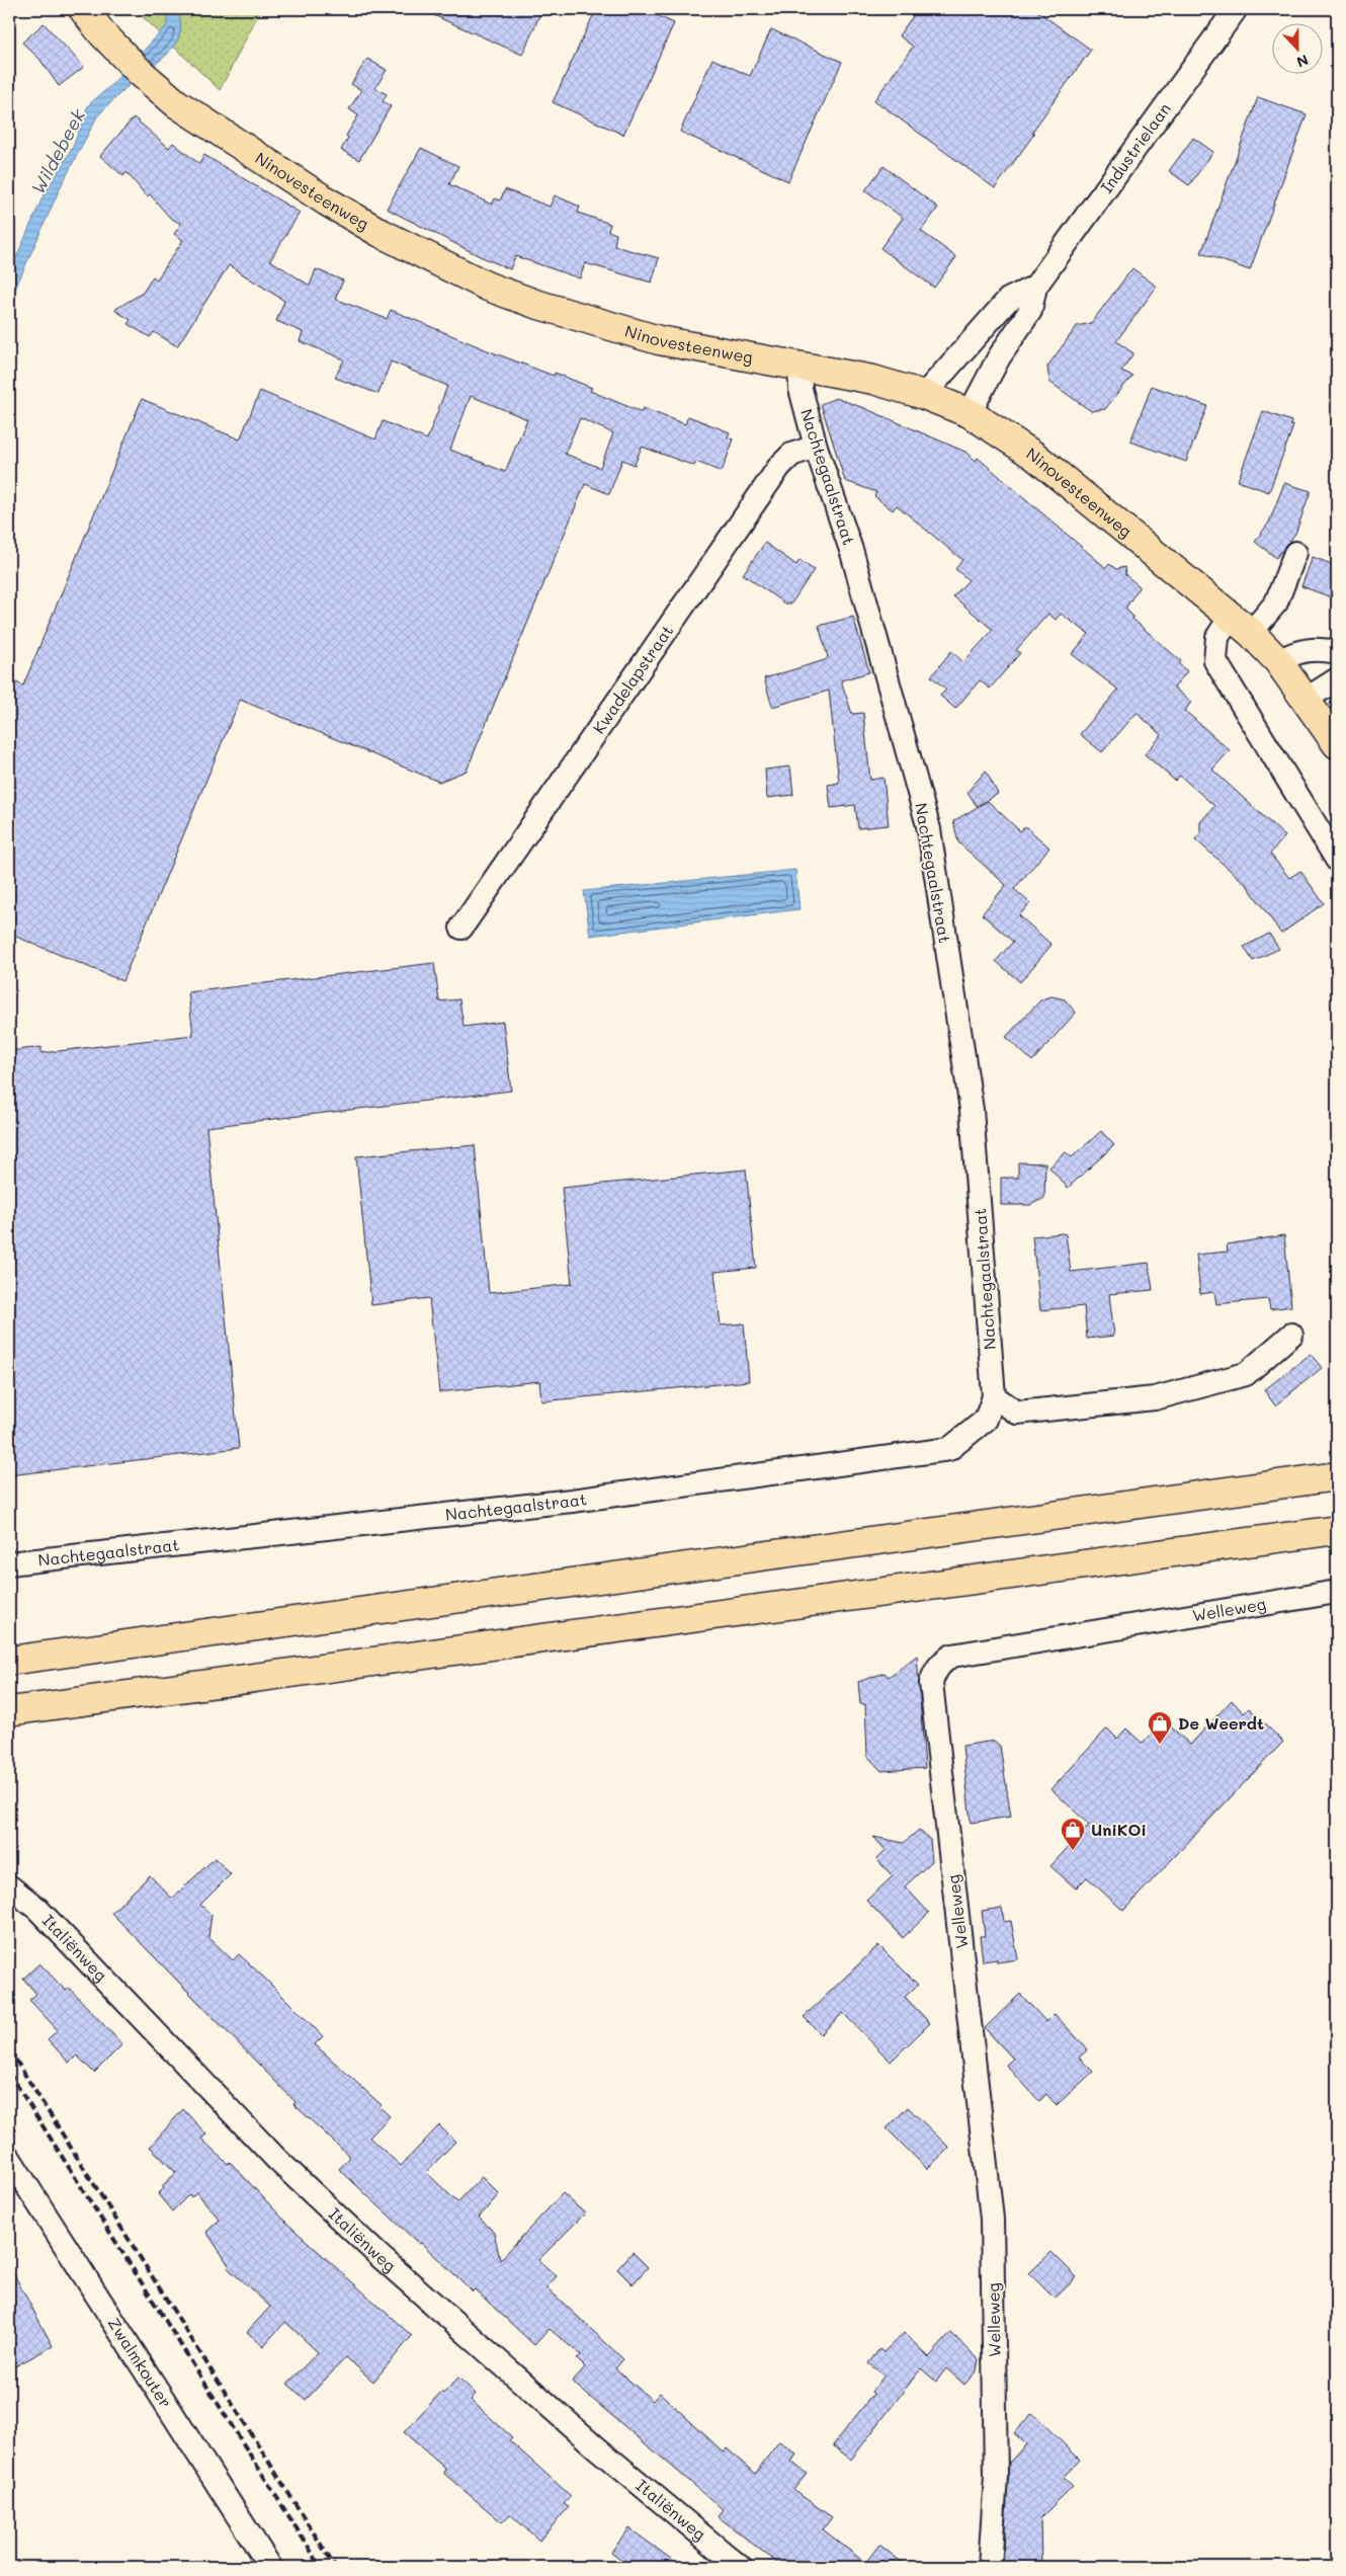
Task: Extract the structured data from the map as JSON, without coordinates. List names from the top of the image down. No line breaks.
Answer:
{"streets":{"main road":["Ninovesteenweg"],"street":["Industrielaan","Nachtegaalstraat","Kwadelapstraat","Welleweg","Italiënweg","Zwalmkouter"]},"crossings":[["Industrielaan","Ninovesteenweg"],["Ninovesteenweg","Nachtegaalstraat"],["Nachtegaalstraat","Kwadelapstraat"]],"water":["Wildebeek"],"places":{"shop":["De Weerdt","UniKOi"]},"north":"bottom"}
